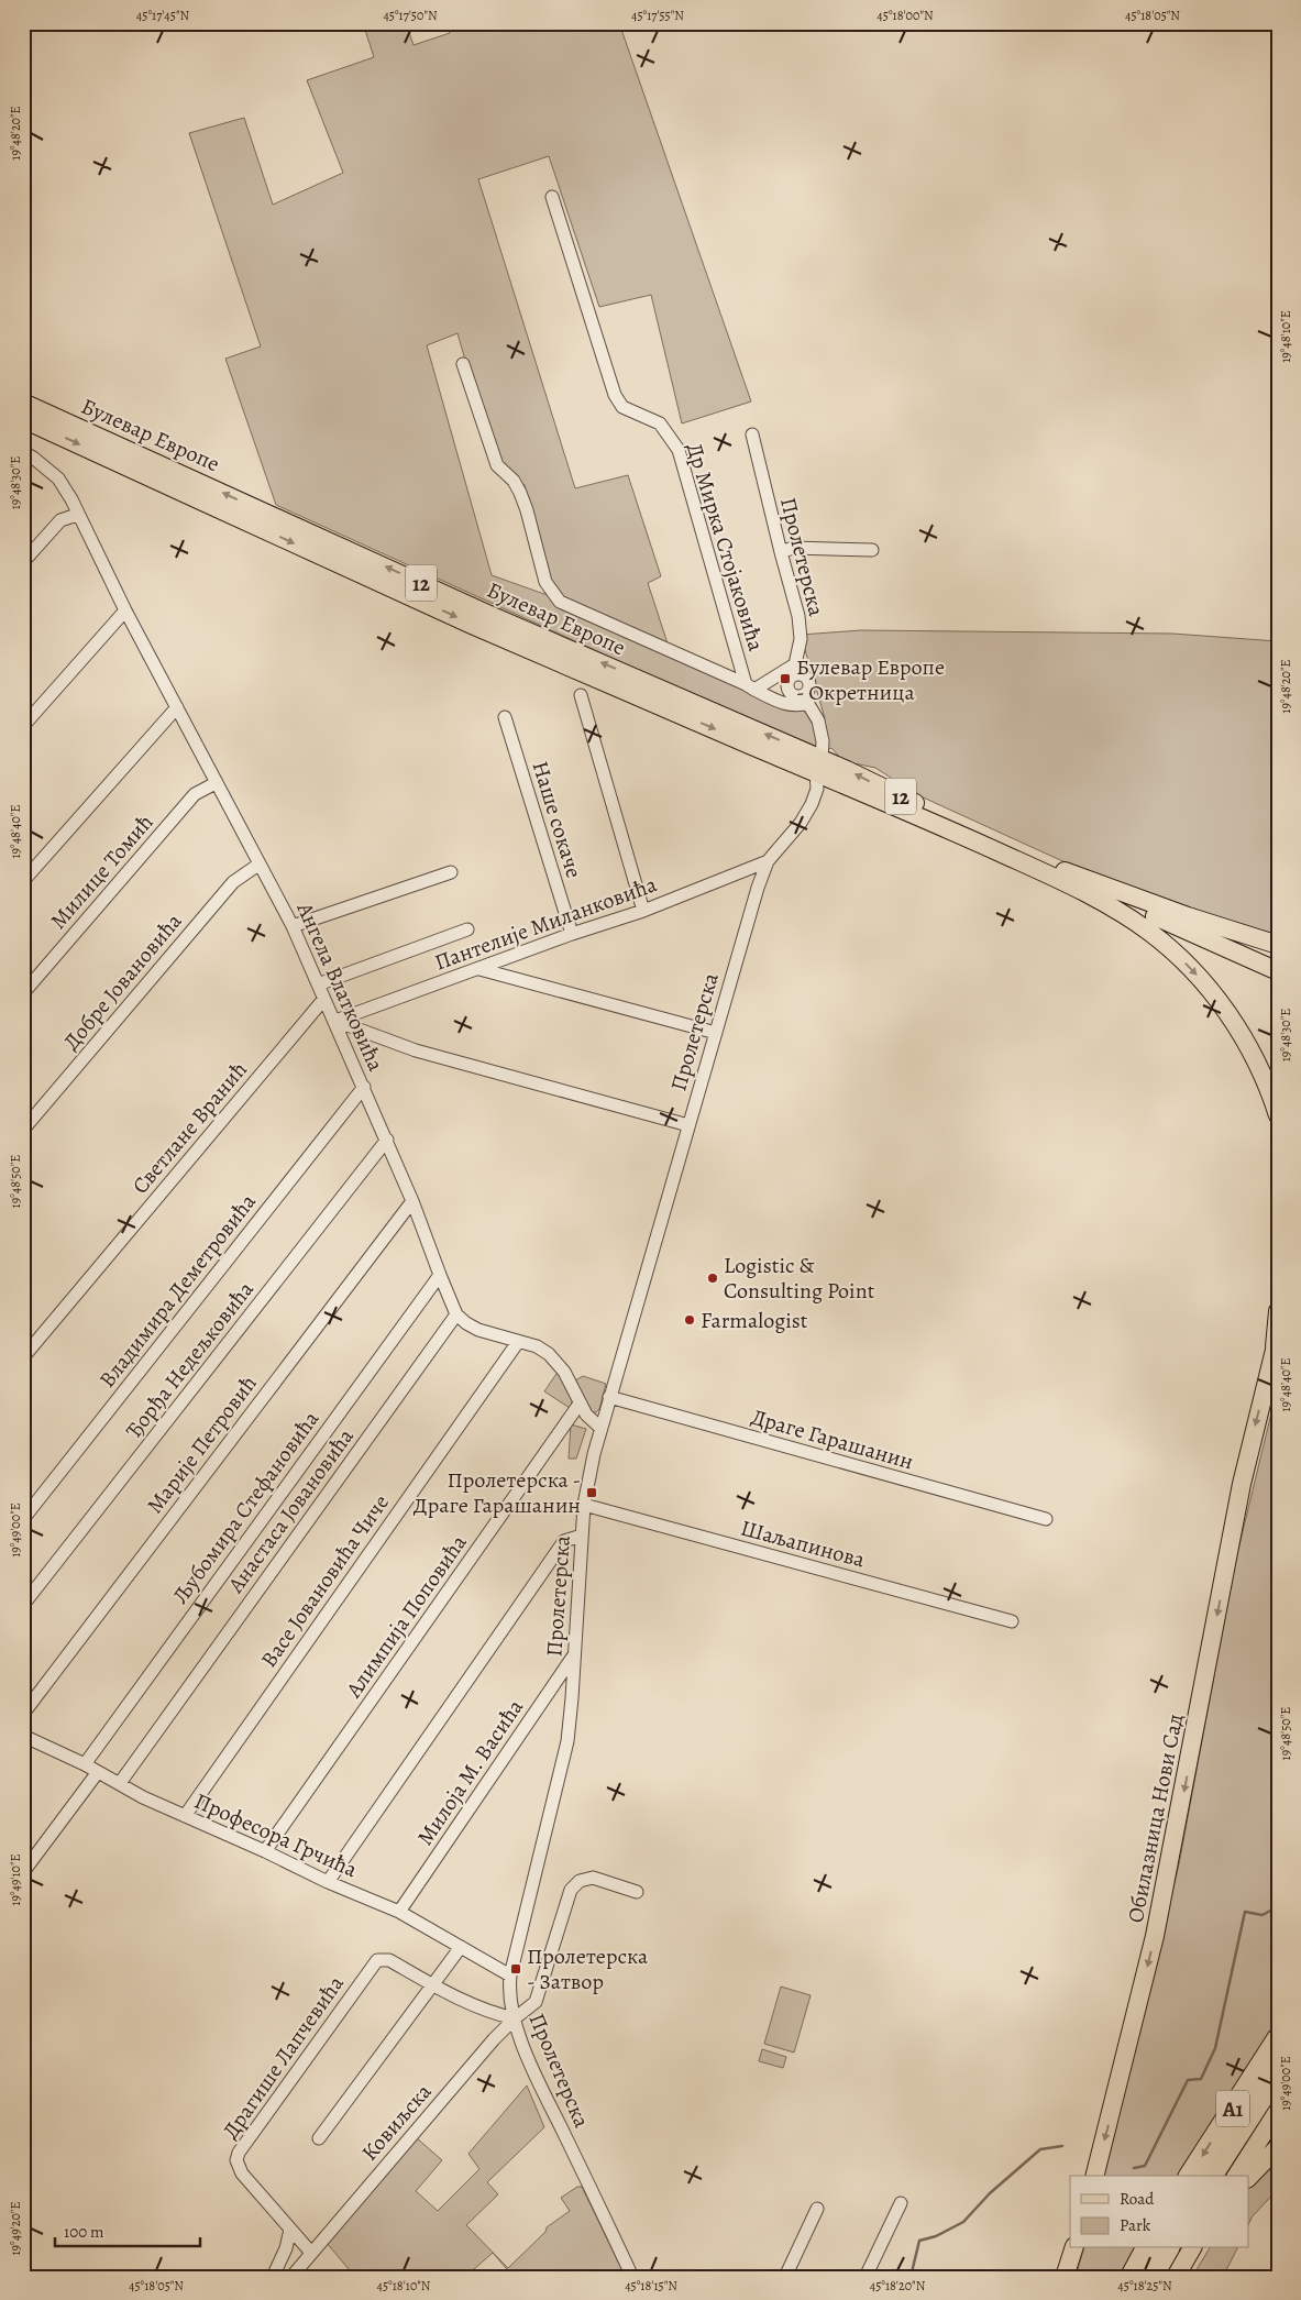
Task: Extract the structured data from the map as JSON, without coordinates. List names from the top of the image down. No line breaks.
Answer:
{"streets":{"highway":["A1"],"main road":["Булевар Европе","12","Обилазница Нови Сад"],"street":["Др Мирка Стојаковића","Пролетерска","Наше сокаче","Милице Томић","Пантелије Миланковића","Добре Јовановића","Ангела Влатковића","Светлане Вранић","Владимира Деметровића","Ђорђа Недељковића","Драге Гарашанин","Марије Петровић","Љубомира Стефановића","Анастаса Јовановића","Шаљапинова","Васе Јовановића Чиче","Алимпија Поповића","Милоја М. Васића","Професора Грчића","Драгише Лапчевића","Ковиљска"]},"crossings":[["Булевар Европе","Пролетерска"],["Пролетерска","Пантелије Миланковића"],["Пролетерска","Драге Гарашанин"],["Пролетерска","Шаљапинова"],["Пролетерска","Милоја М. Васића"],["Пролетерска","Професора Грчића"],["Пролетерска","Ковиљска"],["Наше сокаче","Пантелије Миланковића"],["Милице Томић","Ангела Влатковића"],["Пантелије Миланковића","Ангела Влатковића"],["Добре Јовановића","Ангела Влатковића"],["Ангела Влатковића","Светлане Вранић"],["Ангела Влатковића","Владимира Деметровића"],["Ангела Влатковића","Ђорђа Недељковића"],["Ангела Влатковића","Марије Петровић"],["Ангела Влатковића","Љубомира Стефановића"],["Ангела Влатковића","Анастаса Јовановића"],["Љубомира Стефановића","Професора Грчића"],["Анастаса Јовановића","Професора Грчића"],["Васе Јовановића Чиче","Професора Грчића"],["Алимпија Поповића","Професора Грчића"],["Милоја М. Васића","Професора Грчића"],["Драгише Лапчевића","Ковиљска"]],"one_way":["Обилазница Нови Сад"],"places":{"transit":["Булевар Европе - Окретница","Пролетерска - Драге Гарашанин","Пролетерска - Затвор"],"other":["Logistic & Consulting Point","Farmalogist"]},"legend":["Road","Park"],"scale_bar":"100 m","coordinates":["45°17'45\"N","45°17'50\"N","45°17'55\"N","45°18'00\"N","45°18'05\"N","19°48'20\"E","19°48'10\"E","19°48'30\"E","19°48'40\"E","19°48'50\"E","19°49'00\"E","19°49'10\"E","19°49'20\"E","45°18'10\"N","45°18'15\"N","45°18'20\"N","45°18'25\"N"]}
